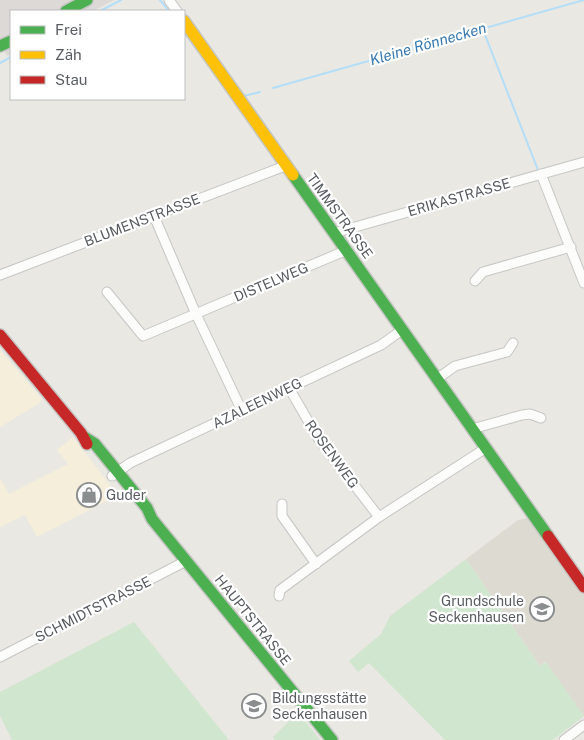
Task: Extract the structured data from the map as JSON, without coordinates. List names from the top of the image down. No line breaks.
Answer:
{"streets":{"street":["ERIKASTRASSE","TIMMSTRASSE","BLUMENSTRASSE","DISTELWEG","AZALEENWEG","ROSENWEG","SCHMIDTSTRASSE","HAUPTSTRASSE"]},"crossings":[["ERIKASTRASSE","TIMMSTRASSE"],["TIMMSTRASSE","BLUMENSTRASSE"],["TIMMSTRASSE","DISTELWEG"],["TIMMSTRASSE","AZALEENWEG"],["AZALEENWEG","ROSENWEG"],["AZALEENWEG","HAUPTSTRASSE"],["SCHMIDTSTRASSE","HAUPTSTRASSE"]],"water":["Kleine Rönnecken"],"places":{"shop":["Guder"],"school or university":["Grundschule Seckenhausen","Bildungsstätte Seckenhausen"]},"legend":["Frei","Zäh","Stau"]}
